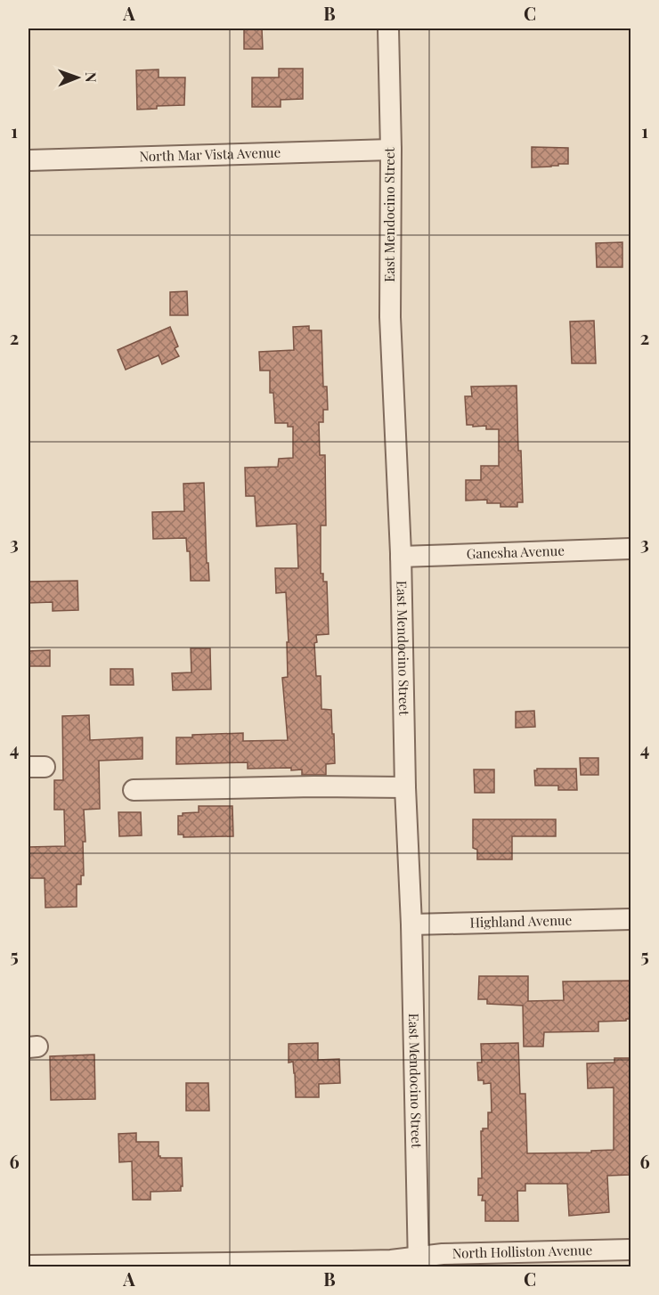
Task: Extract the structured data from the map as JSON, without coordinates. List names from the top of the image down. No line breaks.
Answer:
{"streets":{"street":["North Mar Vista Avenue","East Mendocino Street","Ganesha Avenue","Highland Avenue","North Holliston Avenue"]},"crossings":[["North Mar Vista Avenue","East Mendocino Street"],["East Mendocino Street","Ganesha Avenue"],["East Mendocino Street","Highland Avenue"],["East Mendocino Street","North Holliston Avenue"]],"north":"right","grid":{"columns":["A","B","C"],"rows":["1","2","3","4","5","6"]}}
